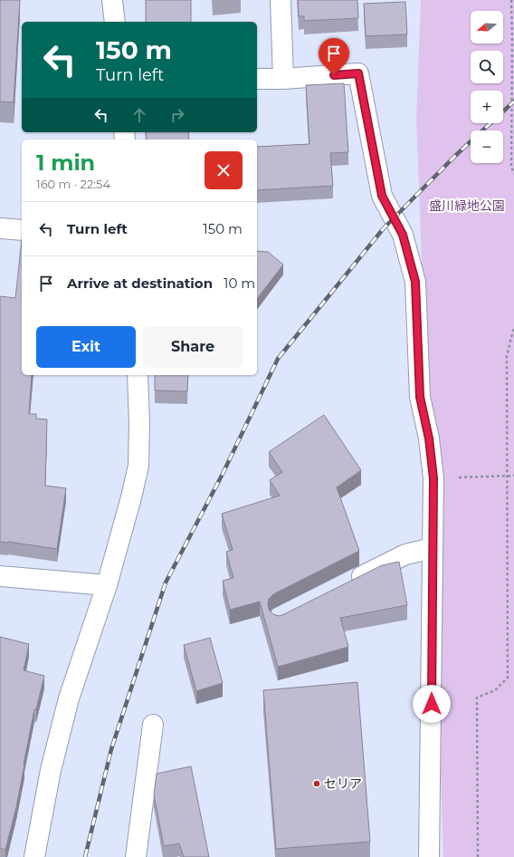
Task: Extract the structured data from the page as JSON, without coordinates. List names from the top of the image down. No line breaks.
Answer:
{"parks":["盛川緑地公園"],"places":["セリア"],"north":"left","page":{"map_buttons":["+","−"],"turn":["150 m","Turn left"],"heading":["1 min","160 m · 22:54"],"list":[{"name":"Turn left","value":"150 m"},{"name":"Arrive at destination","value":"10 m"}],"buttons":["Exit","Share"]}}
